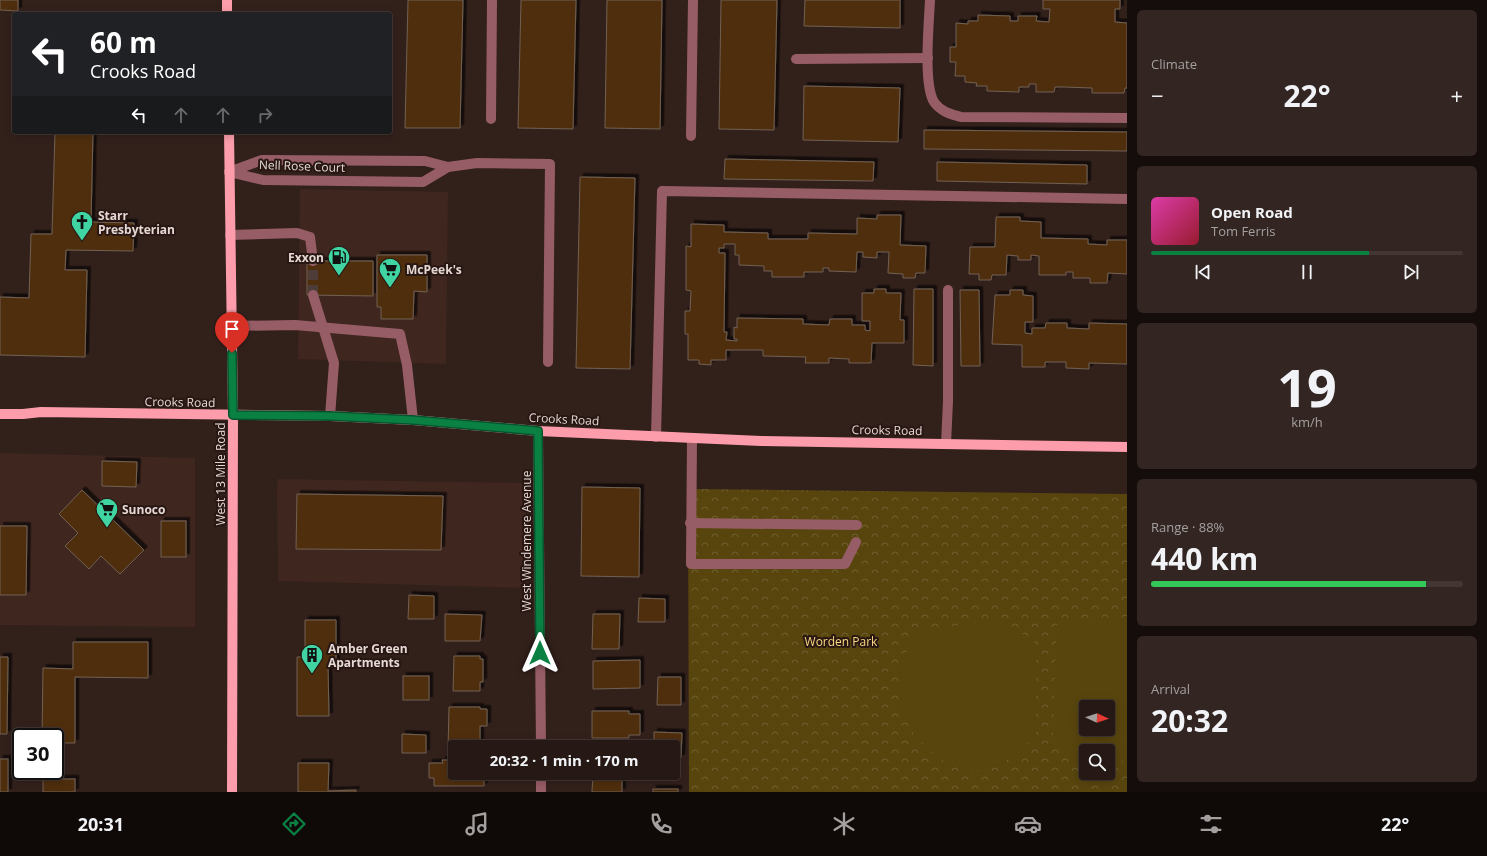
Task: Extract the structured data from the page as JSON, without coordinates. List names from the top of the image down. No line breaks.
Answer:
{"streets":{"main road":["Crooks Road","West 13 Mile Road"],"street":["Nell Rose Court","West Windemere Avenue"]},"crossings":[["Nell Rose Court","West 13 Mile Road"],["Crooks Road","West 13 Mile Road"],["Crooks Road","West Windemere Avenue"]],"parks":["Worden Park"],"places":{"church":["Starr Presbyterian"],"fuel station":["Exxon"],"supermarket":["McPeek's","Sunoco"],"building":["Amber Green Apartments"]},"north":"right","page":{"tile":["Climate",["19","km/h"],["Range · 88%","440 km"],["Arrival","20:32"]],"turn":["60 m","Crooks Road"],"heat":["−","22°","+"],"song":["Open Road","Tom Ferris"],"limit":"30","trip":"20:32 · 1 min · 170 m","tabs":["20:31","22°"]}}
